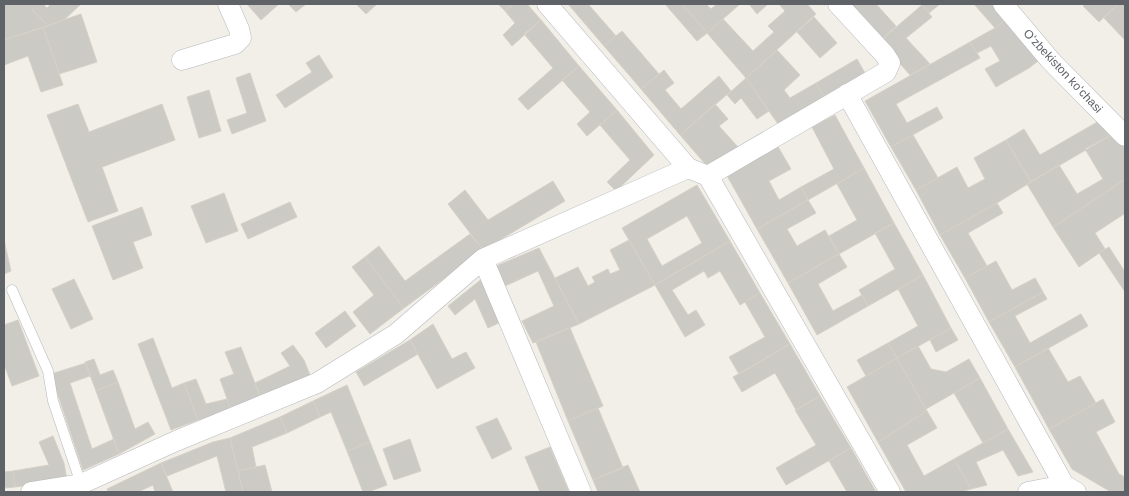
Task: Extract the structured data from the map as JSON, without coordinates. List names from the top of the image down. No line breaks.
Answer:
{"streets":{"street":["Oʻzbekiston koʻchasi"]}}
